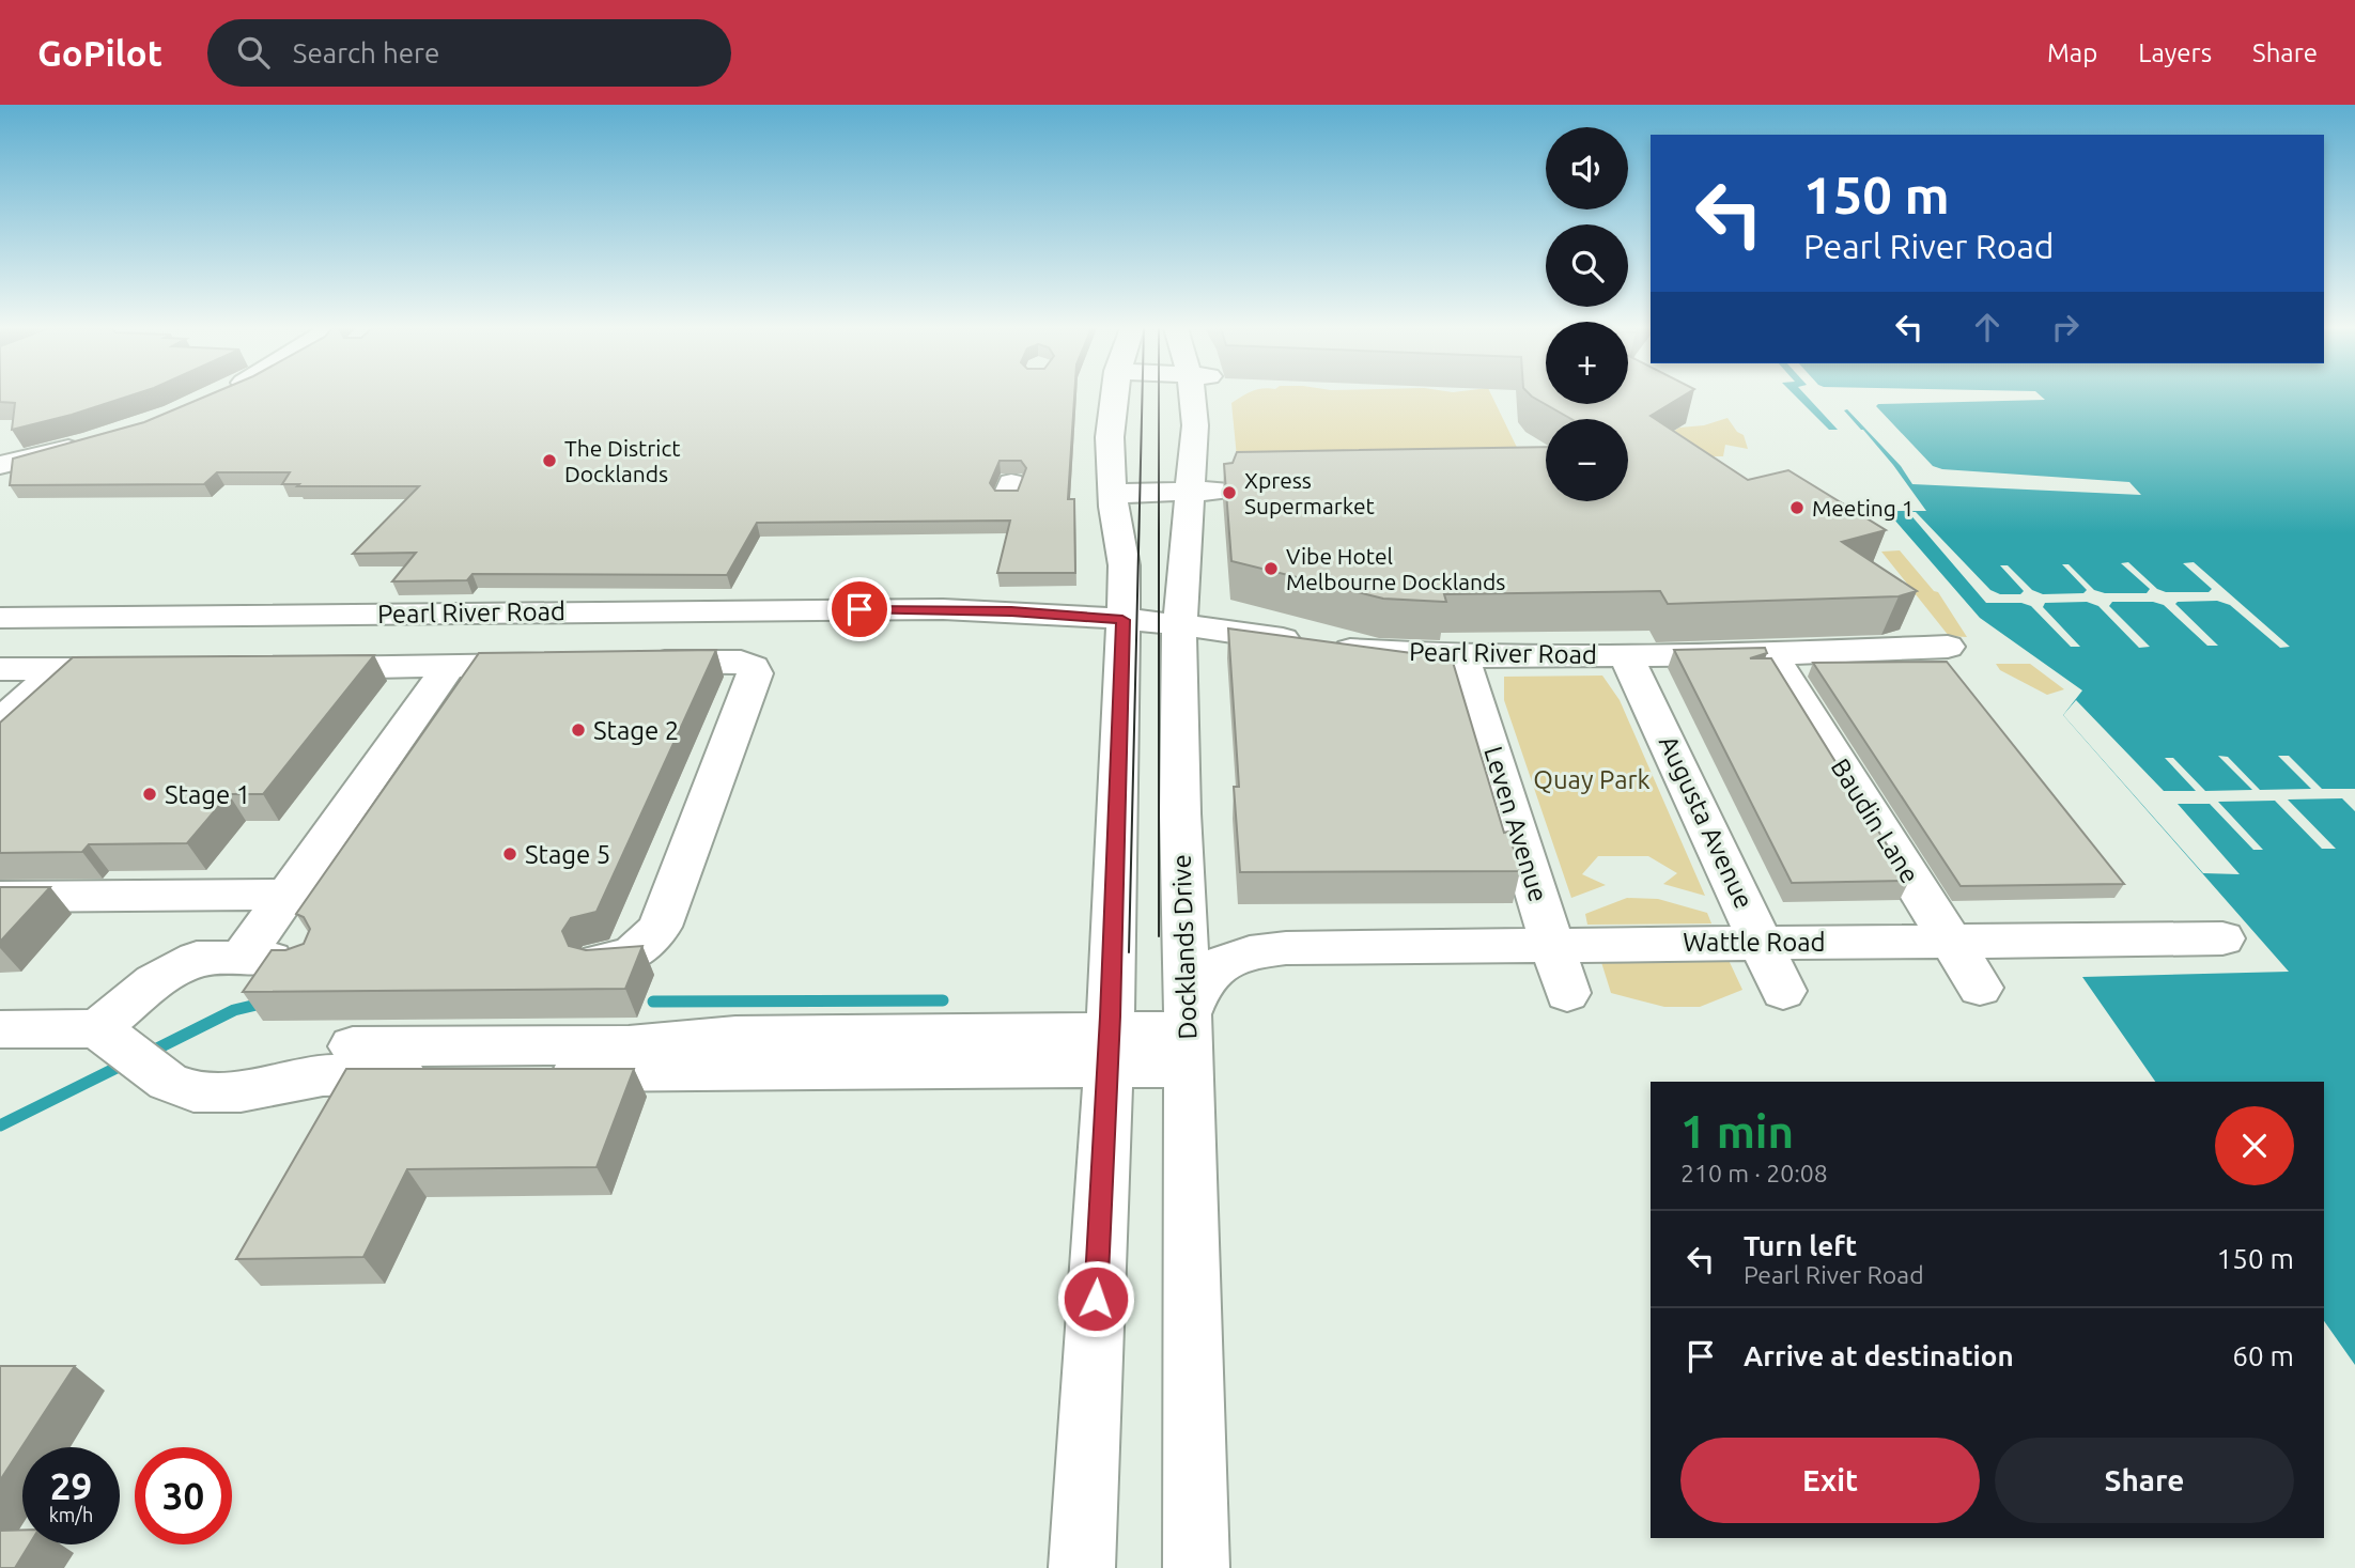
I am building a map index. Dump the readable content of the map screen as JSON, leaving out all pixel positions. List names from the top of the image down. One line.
{"streets":{"street":["Pearl River Road","Baudin Lane","Augusta Avenue","Leven Avenue","Wattle Road","Docklands Drive"]},"crossings":[["Pearl River Road","Baudin Lane"],["Pearl River Road","Augusta Avenue"],["Pearl River Road","Leven Avenue"],["Pearl River Road","Docklands Drive"],["Baudin Lane","Wattle Road"],["Augusta Avenue","Wattle Road"],["Leven Avenue","Wattle Road"],["Wattle Road","Docklands Drive"]],"parks":["Quay Park"],"places":["The District Docklands","Xpress Supermarket","Meeting 1","Vibe Hotel Melbourne Docklands","Stage 2","Stage 1","Stage 5"],"page":{"header":"GoPilot","search":"Search here","nav":["Map","Layers","Share"],"map_buttons":["+","−"],"turn":["150 m","Pearl River Road"],"heading":["1 min","210 m · 20:08"],"list":[{"name":"Turn left","note":"Pearl River Road","value":"150 m"},{"name":"Arrive at destination","value":"60 m"}],"buttons":["Exit","Share"],"speed":"29 km/h","limit":"30"}}
